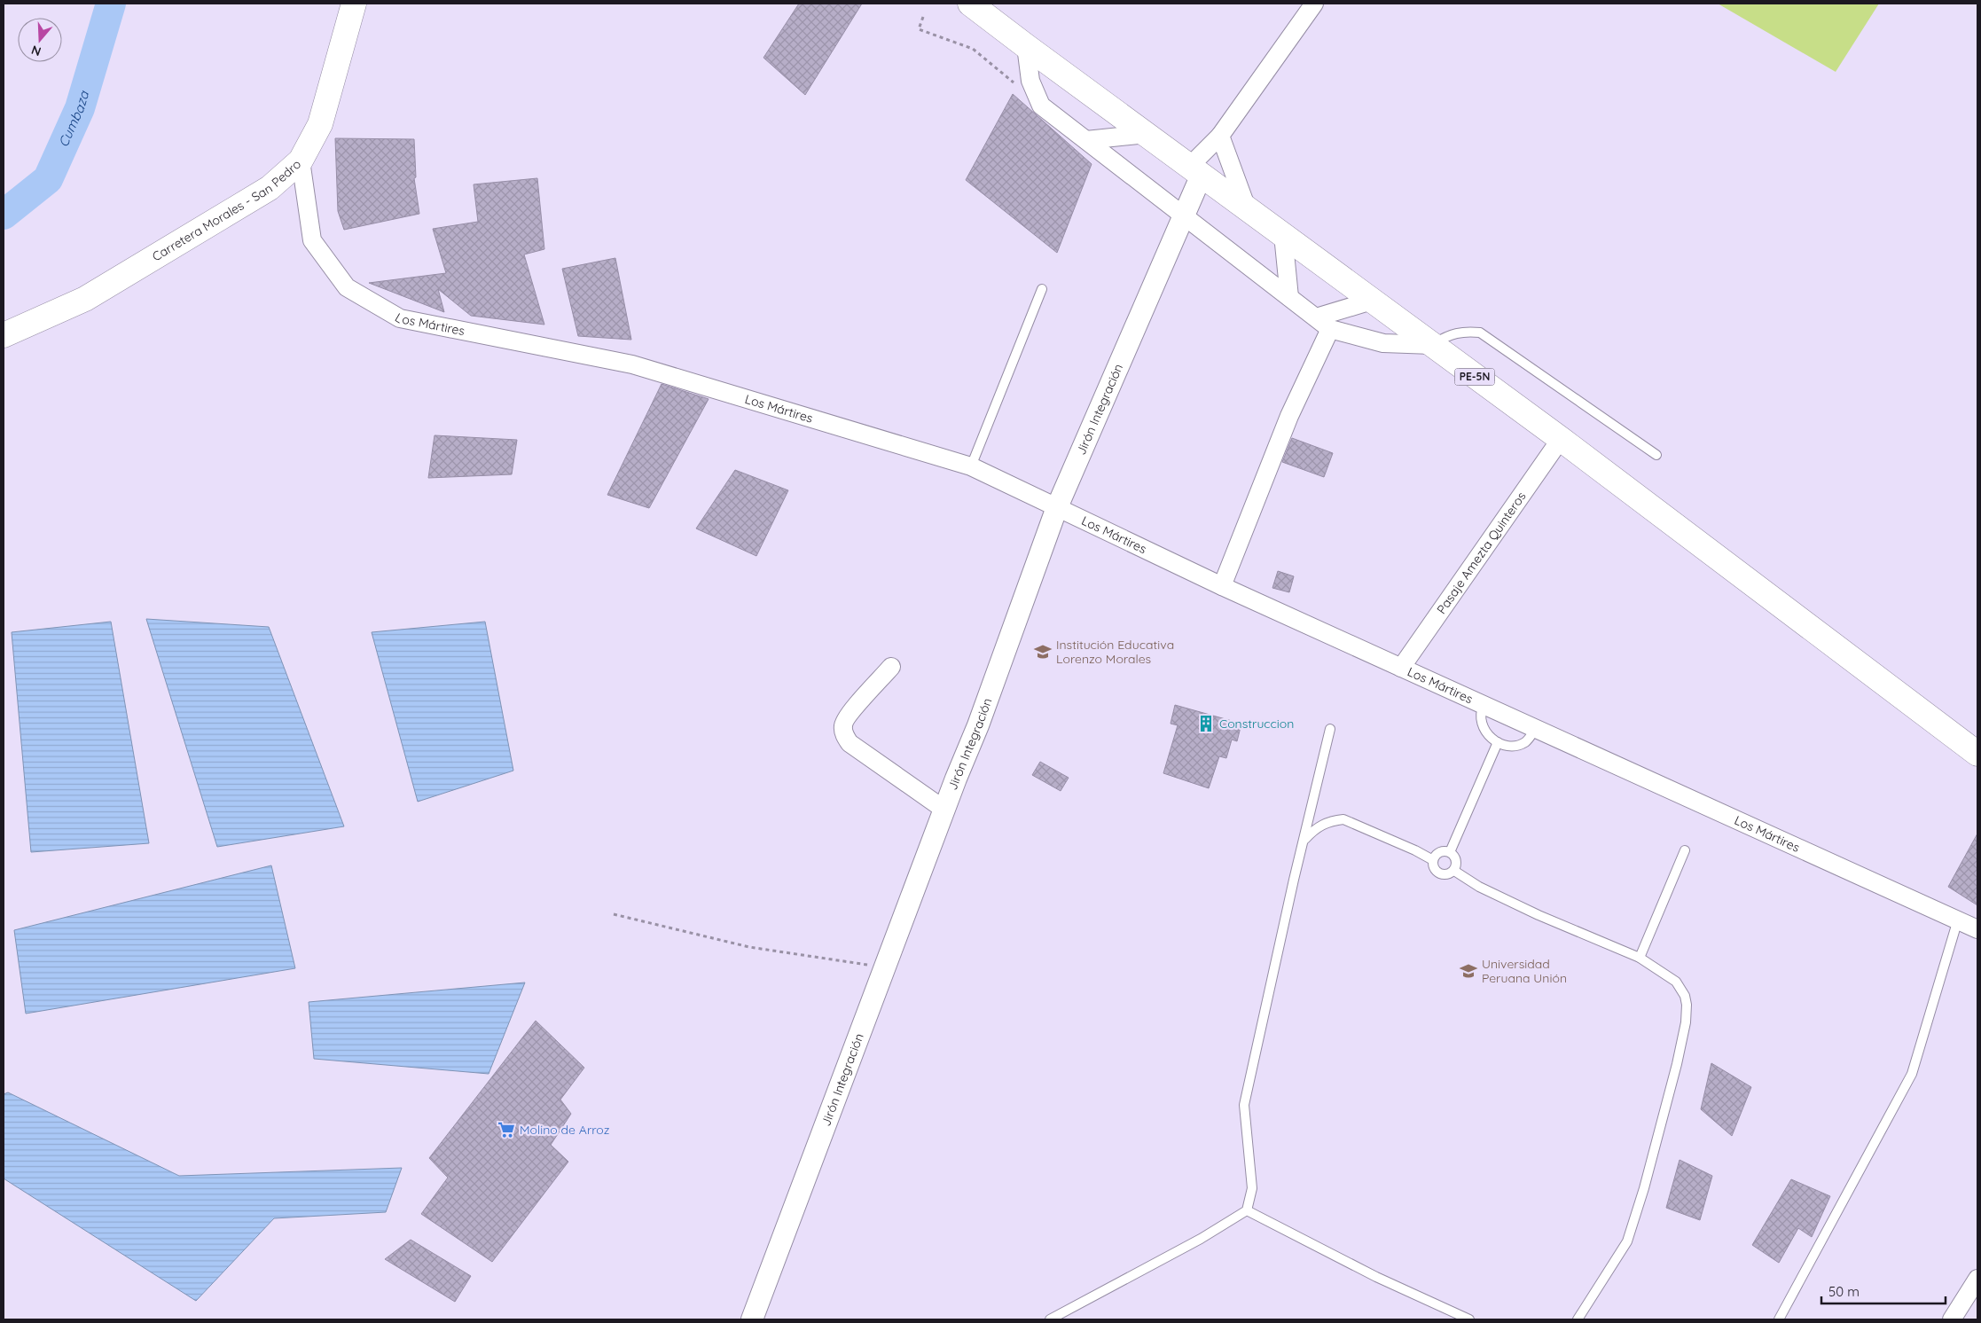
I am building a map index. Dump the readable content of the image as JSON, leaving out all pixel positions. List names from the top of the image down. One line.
{"streets":{"main road":["Carretera Morales - San Pedro","PE-5N"],"street":["Los Mártires","Jirón Integración","Pasaje Amezta Quinteros"]},"crossings":[["Carretera Morales - San Pedro","Los Mártires"],["Los Mártires","Jirón Integración"],["Los Mártires","Pasaje Amezta Quinteros"],["PE-5N","Jirón Integración"],["PE-5N","Pasaje Amezta Quinteros"]],"water":["Cumbaza"],"places":{"school or university":["Institución Educativa Lorenzo Morales","Universidad Peruana Unión"],"building":["Construccion"],"supermarket":["Molino de Arroz"]},"scale_bar":"50 m","north":"bottom"}
